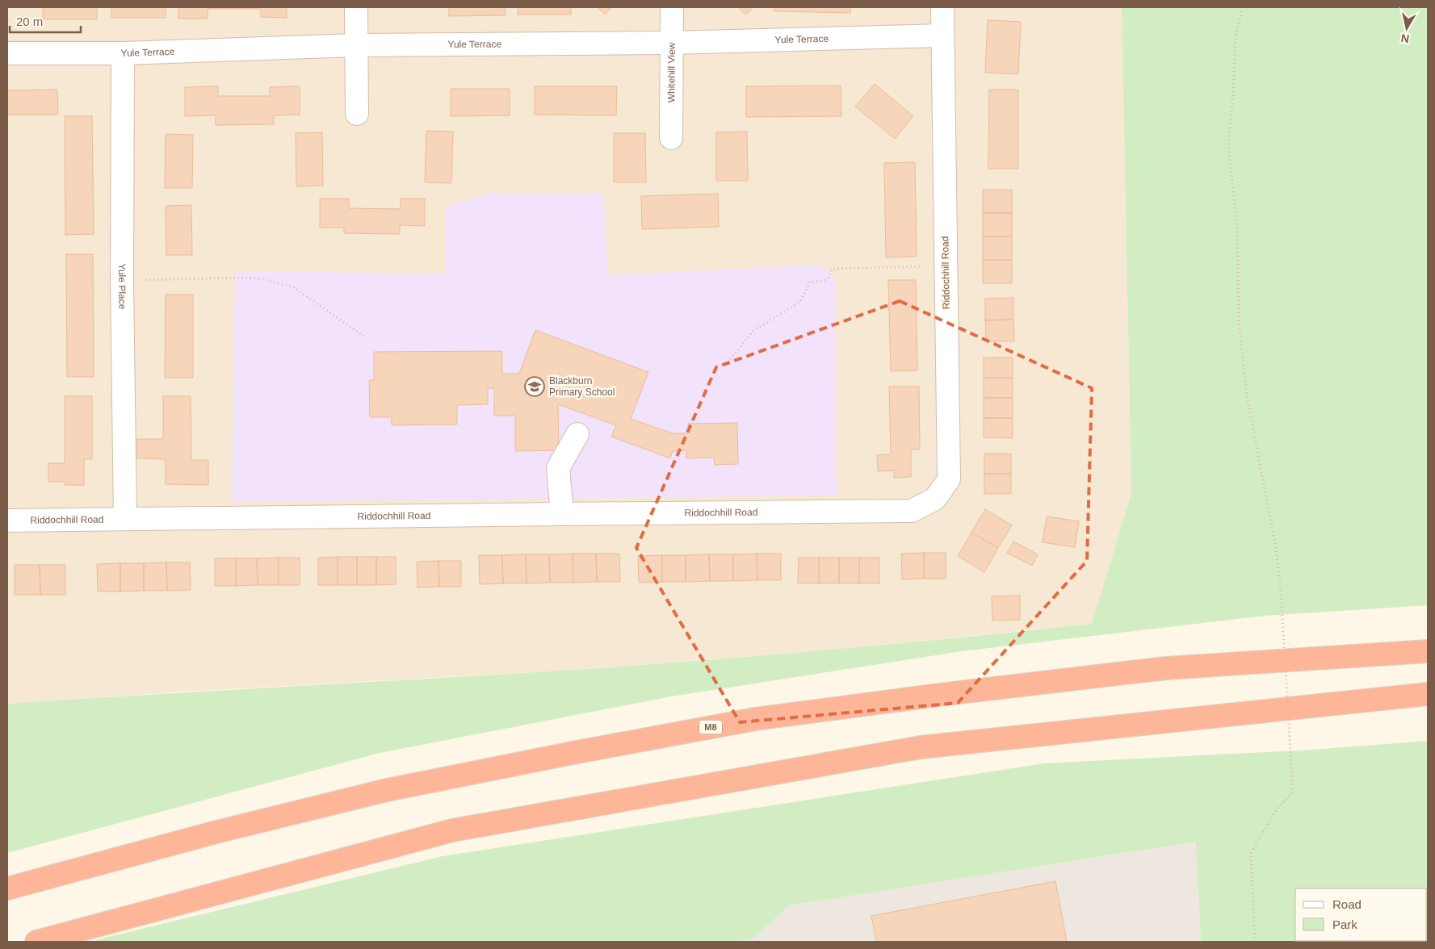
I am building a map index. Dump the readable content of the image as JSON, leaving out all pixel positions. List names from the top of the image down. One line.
{"streets":{"highway":["M8"],"street":["Yule Terrace","Whitehill View","Riddochhill Road","Yule Place"]},"crossings":[["Yule Terrace","Whitehill View"],["Yule Terrace","Riddochhill Road"],["Yule Terrace","Yule Place"],["Riddochhill Road","Yule Place"]],"places":{"school or university":["Blackburn Primary School"]},"legend":["Road","Park"],"scale_bar":"20 m","north":"bottom"}
